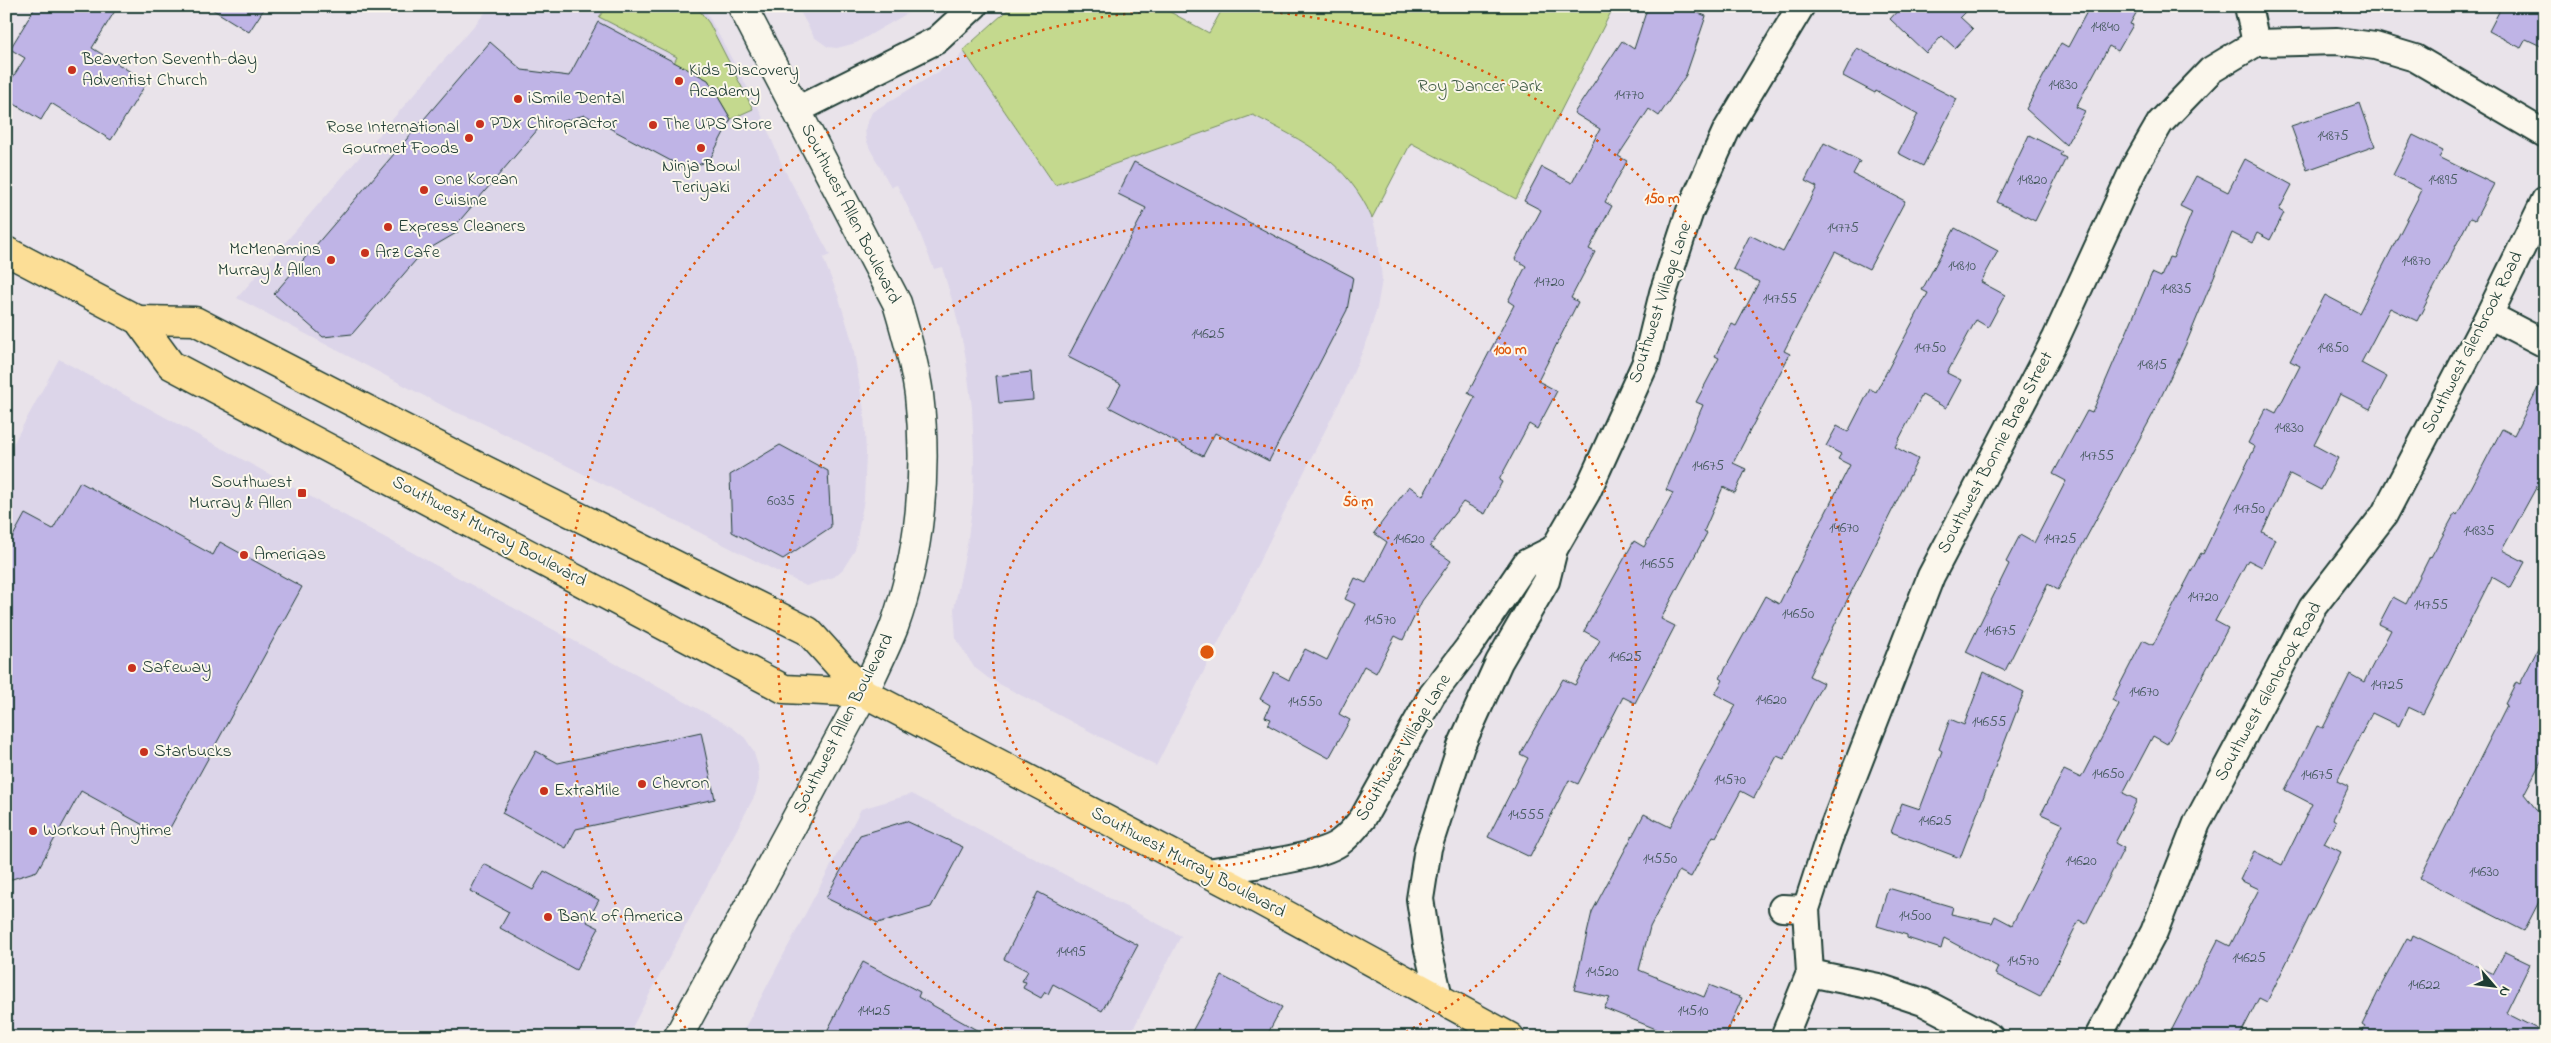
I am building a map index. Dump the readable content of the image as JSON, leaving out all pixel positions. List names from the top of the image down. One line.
{"streets":{"main road":["Southwest Murray Boulevard"],"street":["Southwest Allen Boulevard","Southwest Village Lane","Southwest Glenbrook Road","Southwest Bonnie Brae Street"]},"crossings":[["Southwest Allen Boulevard","Southwest Murray Boulevard"],["Southwest Village Lane","Southwest Murray Boulevard"]],"parks":["Roy Dancer Park"],"places":{"other":["Beaverton Seventh-day Adventist Church","Kids Discovery Academy","iSmile Dental","PDX Chiropractor","The UPS Store","Rose International Gourmet Foods","Ninja Bowl Teriyaki","One Korean Cuisine","Express Cleaners","Arz Cafe","McMenamins Murray & Allen","AmeriGas","Safeway","Starbucks","Chevron","ExtraMile","Workout Anytime","Bank of America"],"transit":["Southwest Murray & Allen"]},"house_numbers":["14840","14830","14770","14875","14820","14895","14775","14870","14810","14720","14835","14755","14625","14750","14850","14815","14830","14755","14675","6035","14750","14670","14835","14620","14725","14655","14720","14755","14650","14570","14675","14625","14725","14670","14620","14550","14655","14650","14675","14570","14555","14625","14550","14620","14630","14500","14495","14625","14570","14520","14622","14425","14510"],"north":"bottom right","rings":["150 m","100 m","50 m"]}
